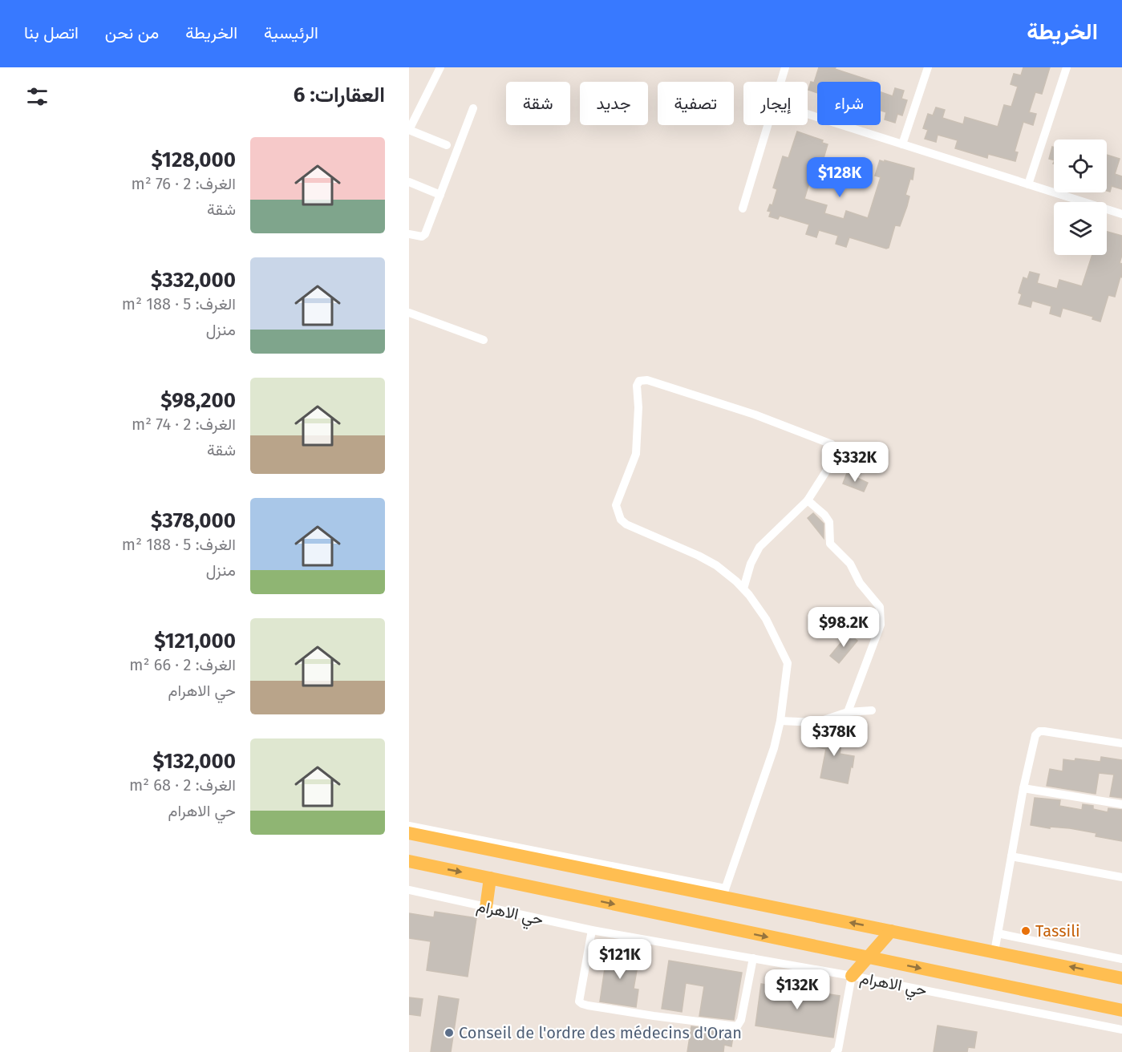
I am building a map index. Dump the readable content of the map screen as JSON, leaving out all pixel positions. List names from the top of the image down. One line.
{"streets":{"street":["حي الاهرام"]},"places":["Tassili","Conseil de l'ordre des médecins d'Oran"],"page":{"header":"الخريطة","nav":["الرئيسية","الخريطة","من نحن","اتصل بنا"],"heading":"العقارات: 6","chip":["شراء","إيجار","تصفية","جديد","شقة"],"list":[{"name":"$128,000","note":"الغرف: 2 · 76 m² · شقة"},{"name":"$332,000","note":"الغرف: 5 · 188 m² · منزل"},{"name":"$98,200","note":"الغرف: 2 · 74 m² · شقة"},{"name":"$378,000","note":"الغرف: 5 · 188 m² · منزل"},{"name":"$121,000","note":"الغرف: 2 · 66 m² · حي الاهرام"},{"name":"$132,000","note":"الغرف: 2 · 68 m² · حي الاهرام"}],"price":["$128K","$332K","$98.2K","$378K","$121K","$132K"]}}
